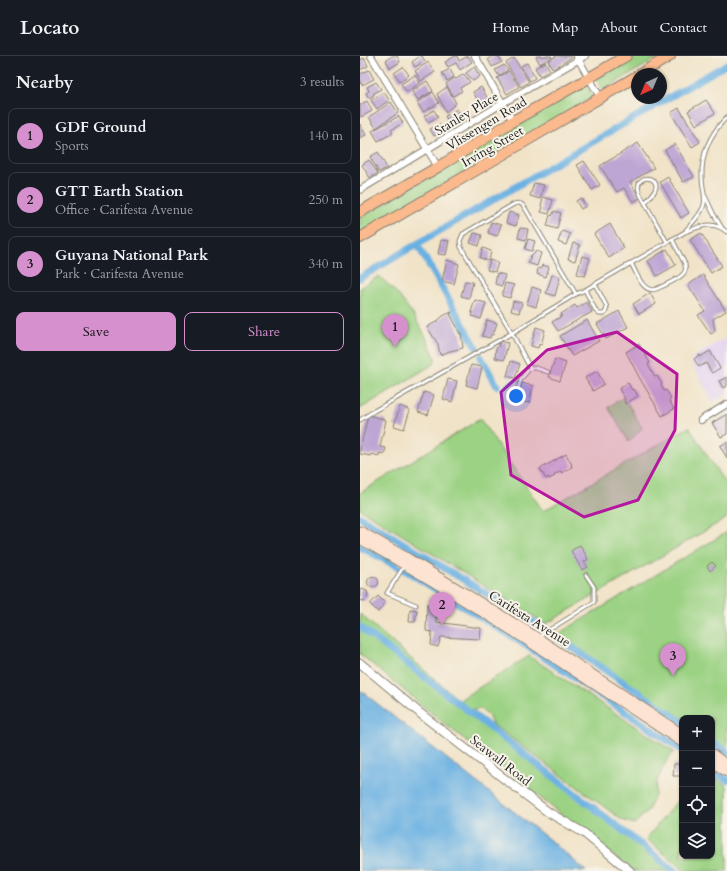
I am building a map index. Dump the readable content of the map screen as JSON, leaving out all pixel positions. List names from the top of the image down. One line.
{"streets":{"main road":["Vlissengen Road","Irving Street","Carifesta Avenue"],"street":["Stanley Place","Seawall Road"]},"north":"bottom left","page":{"header":"Locato","nav":["Home","Map","About","Contact"],"heading":["Nearby","3 results"],"list":[{"mark":"1","name":"GDF Ground","note":"Sports","value":"140 m"},{"mark":"2","name":"GTT Earth Station","note":"Office · Carifesta Avenue","value":"250 m"},{"mark":"3","name":"Guyana National Park","note":"Park · Carifesta Avenue","value":"340 m"}],"buttons":["Save","Share"],"pins":["1","2","3"],"map_buttons":["+","−"]}}
